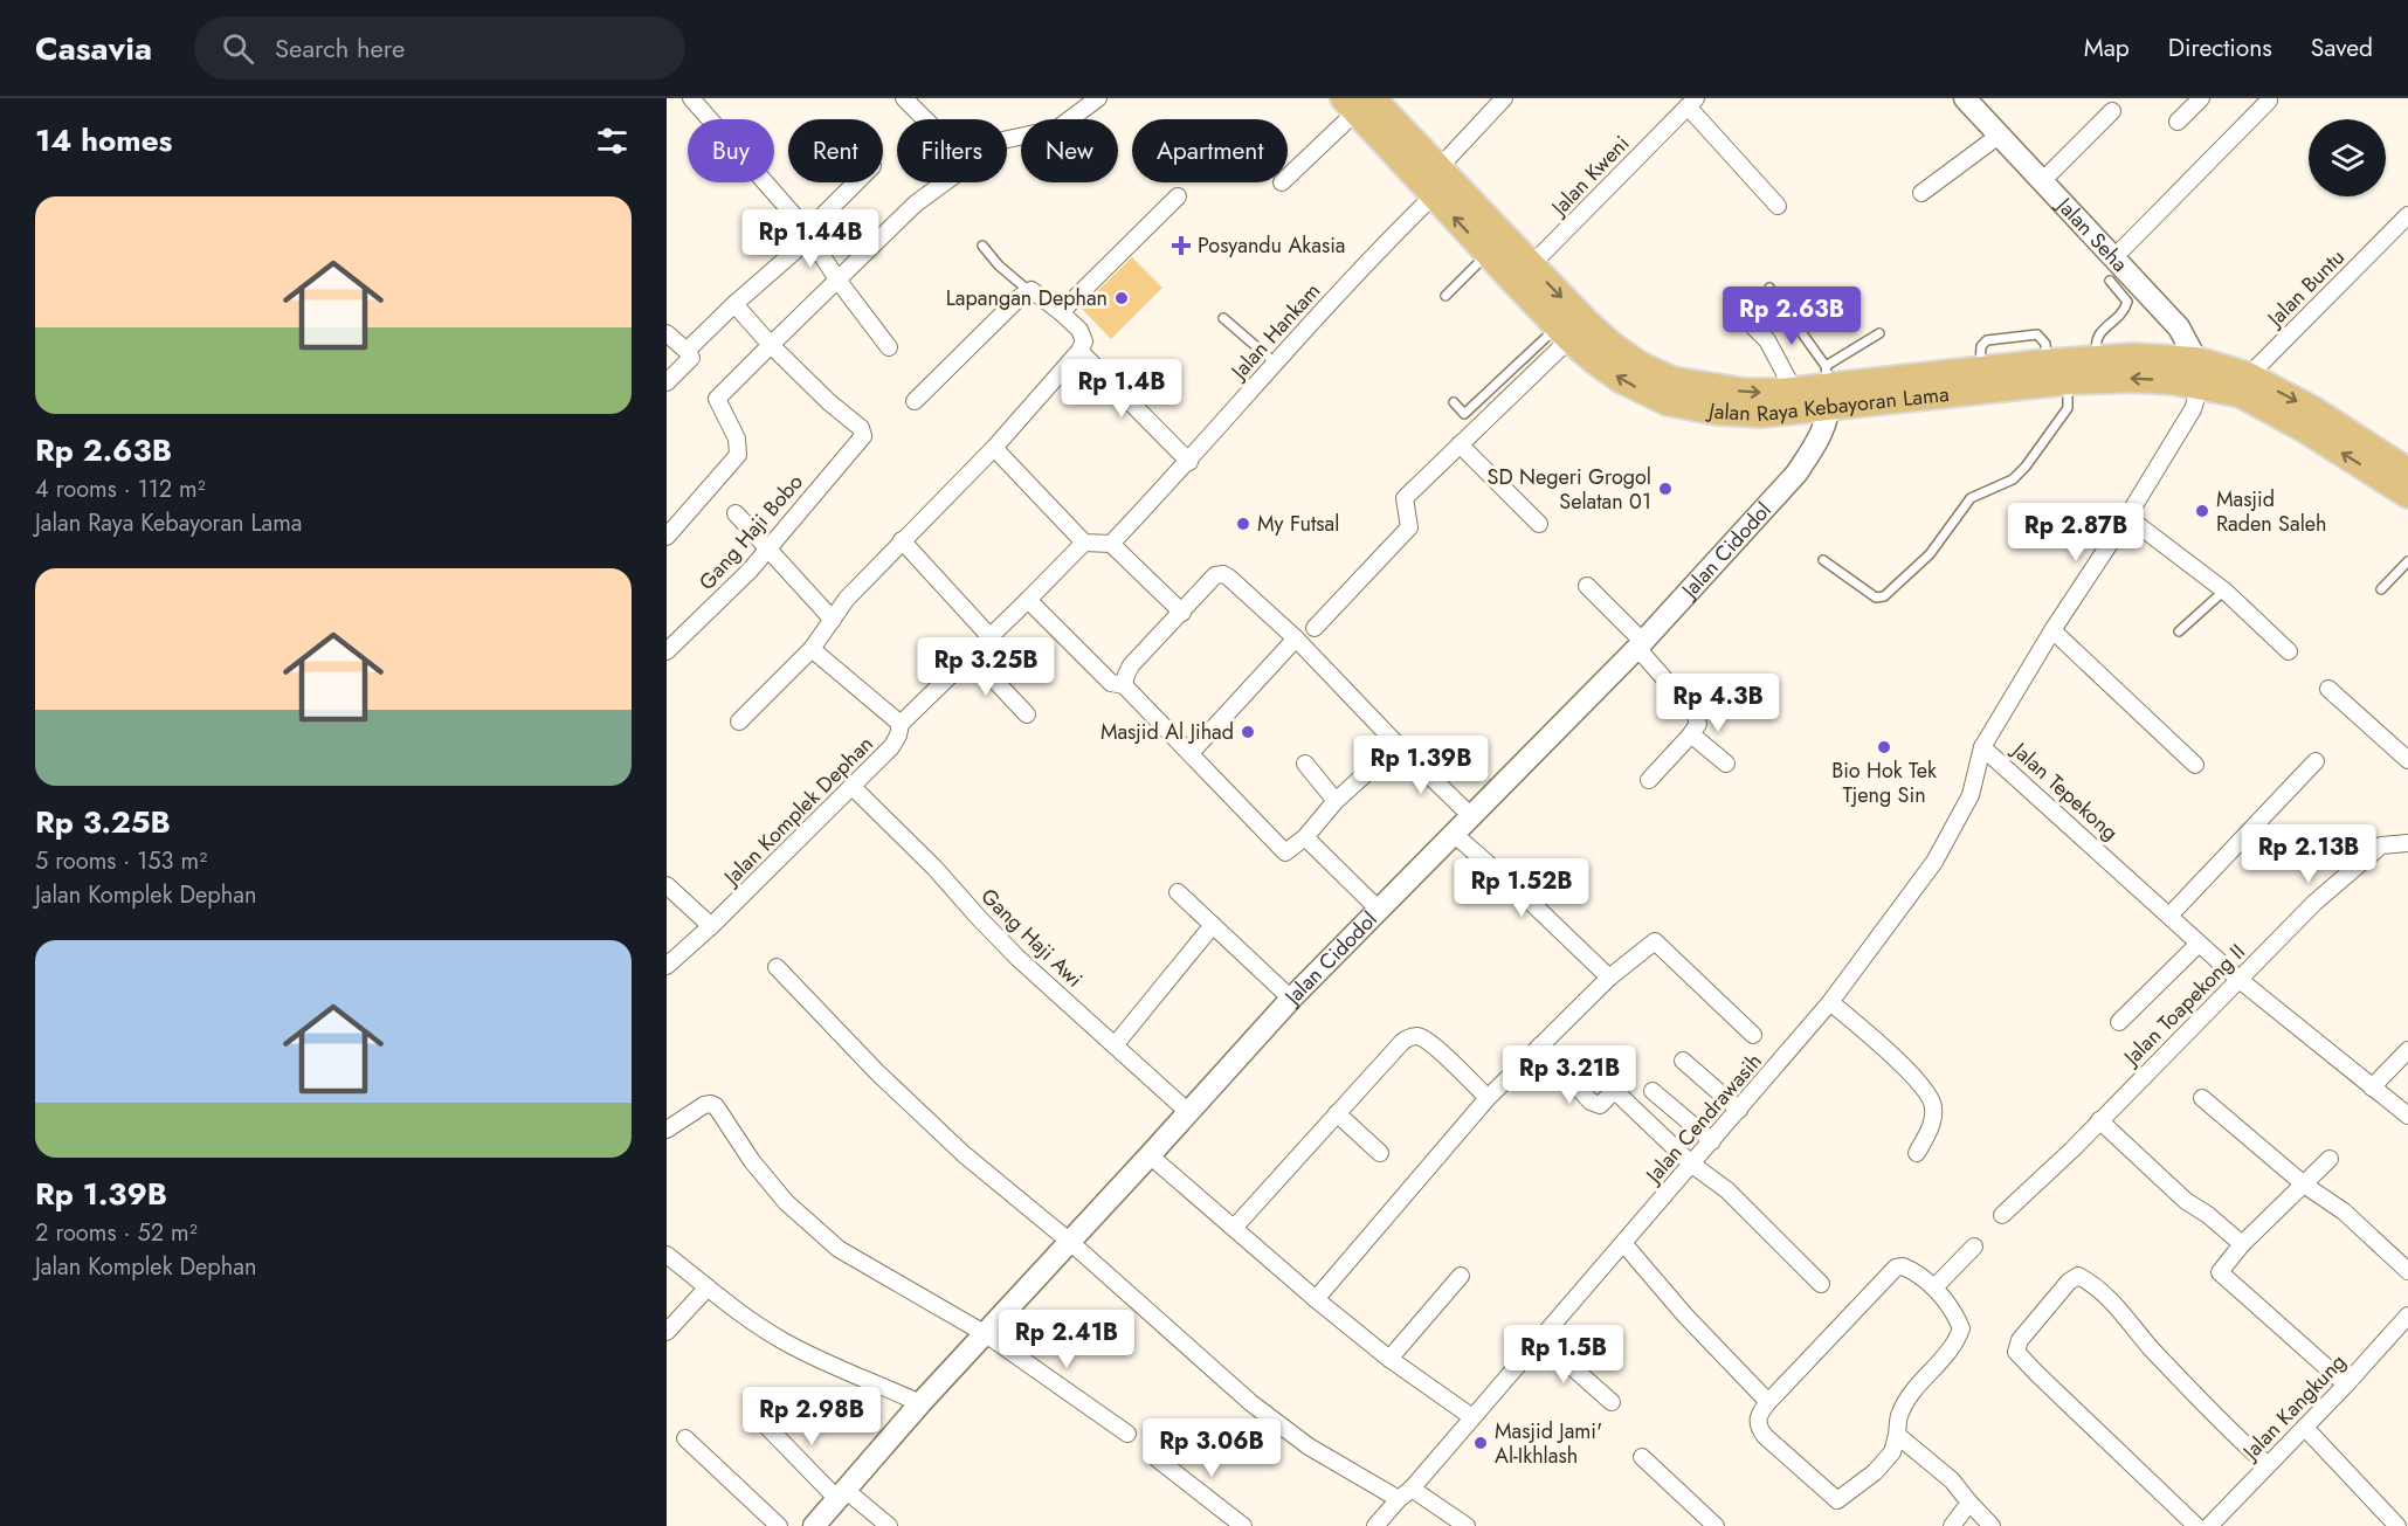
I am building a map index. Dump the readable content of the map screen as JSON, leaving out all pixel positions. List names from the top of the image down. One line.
{"streets":{"main road":["Jalan Raya Kebayoran Lama"],"street":["Jalan Kweni","Jalan Seha","Jalan Buntu","Jalan Hankam","Gang Haji Bobo","Jalan Cidodol","Jalan Tepekong","Jalan Komplek Dephan","Gang Haji Awi","Jalan Toapekong II","Jalan Cendrawasih","Jalan Kangkung"]},"crossings":[["Jalan Kweni","Jalan Raya Kebayoran Lama"],["Jalan Seha","Jalan Raya Kebayoran Lama"],["Jalan Seha","Jalan Tepekong"],["Jalan Buntu","Jalan Raya Kebayoran Lama"],["Jalan Hankam","Jalan Raya Kebayoran Lama"],["Jalan Raya Kebayoran Lama","Jalan Cidodol"],["Jalan Raya Kebayoran Lama","Jalan Tepekong"],["Jalan Cidodol","Gang Haji Awi"],["Jalan Tepekong","Jalan Toapekong II"],["Jalan Tepekong","Jalan Cendrawasih"],["Jalan Komplek Dephan","Gang Haji Awi"]],"places":{"health":["Posyandu Akasia"],"other":["Lapangan Dephan","SD Negeri Grogol Selatan 01","Masjid Raden Saleh","My Futsal","Masjid Al Jihad","Bio Hok Tek Tjeng Sin","Masjid Jami' Al-Ikhlash"]},"page":{"header":"Casavia","search":"Search here","nav":["Map","Directions","Saved"],"heading":"14 homes","chip":["Buy","Rent","Filters","New","Apartment"],"list":[{"name":"Rp 2.63B","note":"4 rooms · 112 m² · Jalan Raya Kebayoran Lama"},{"name":"Rp 3.25B","note":"5 rooms · 153 m² · Jalan Komplek Dephan"},{"name":"Rp 1.39B","note":"2 rooms · 52 m² · Jalan Komplek Dephan"}],"price":["Rp 1.44B","Rp 2.63B","Rp 1.4B","Rp 2.87B","Rp 3.25B","Rp 4.3B","Rp 1.39B","Rp 2.13B","Rp 1.52B","Rp 3.21B","Rp 2.41B","Rp 1.5B","Rp 2.98B","Rp 3.06B"]}}
